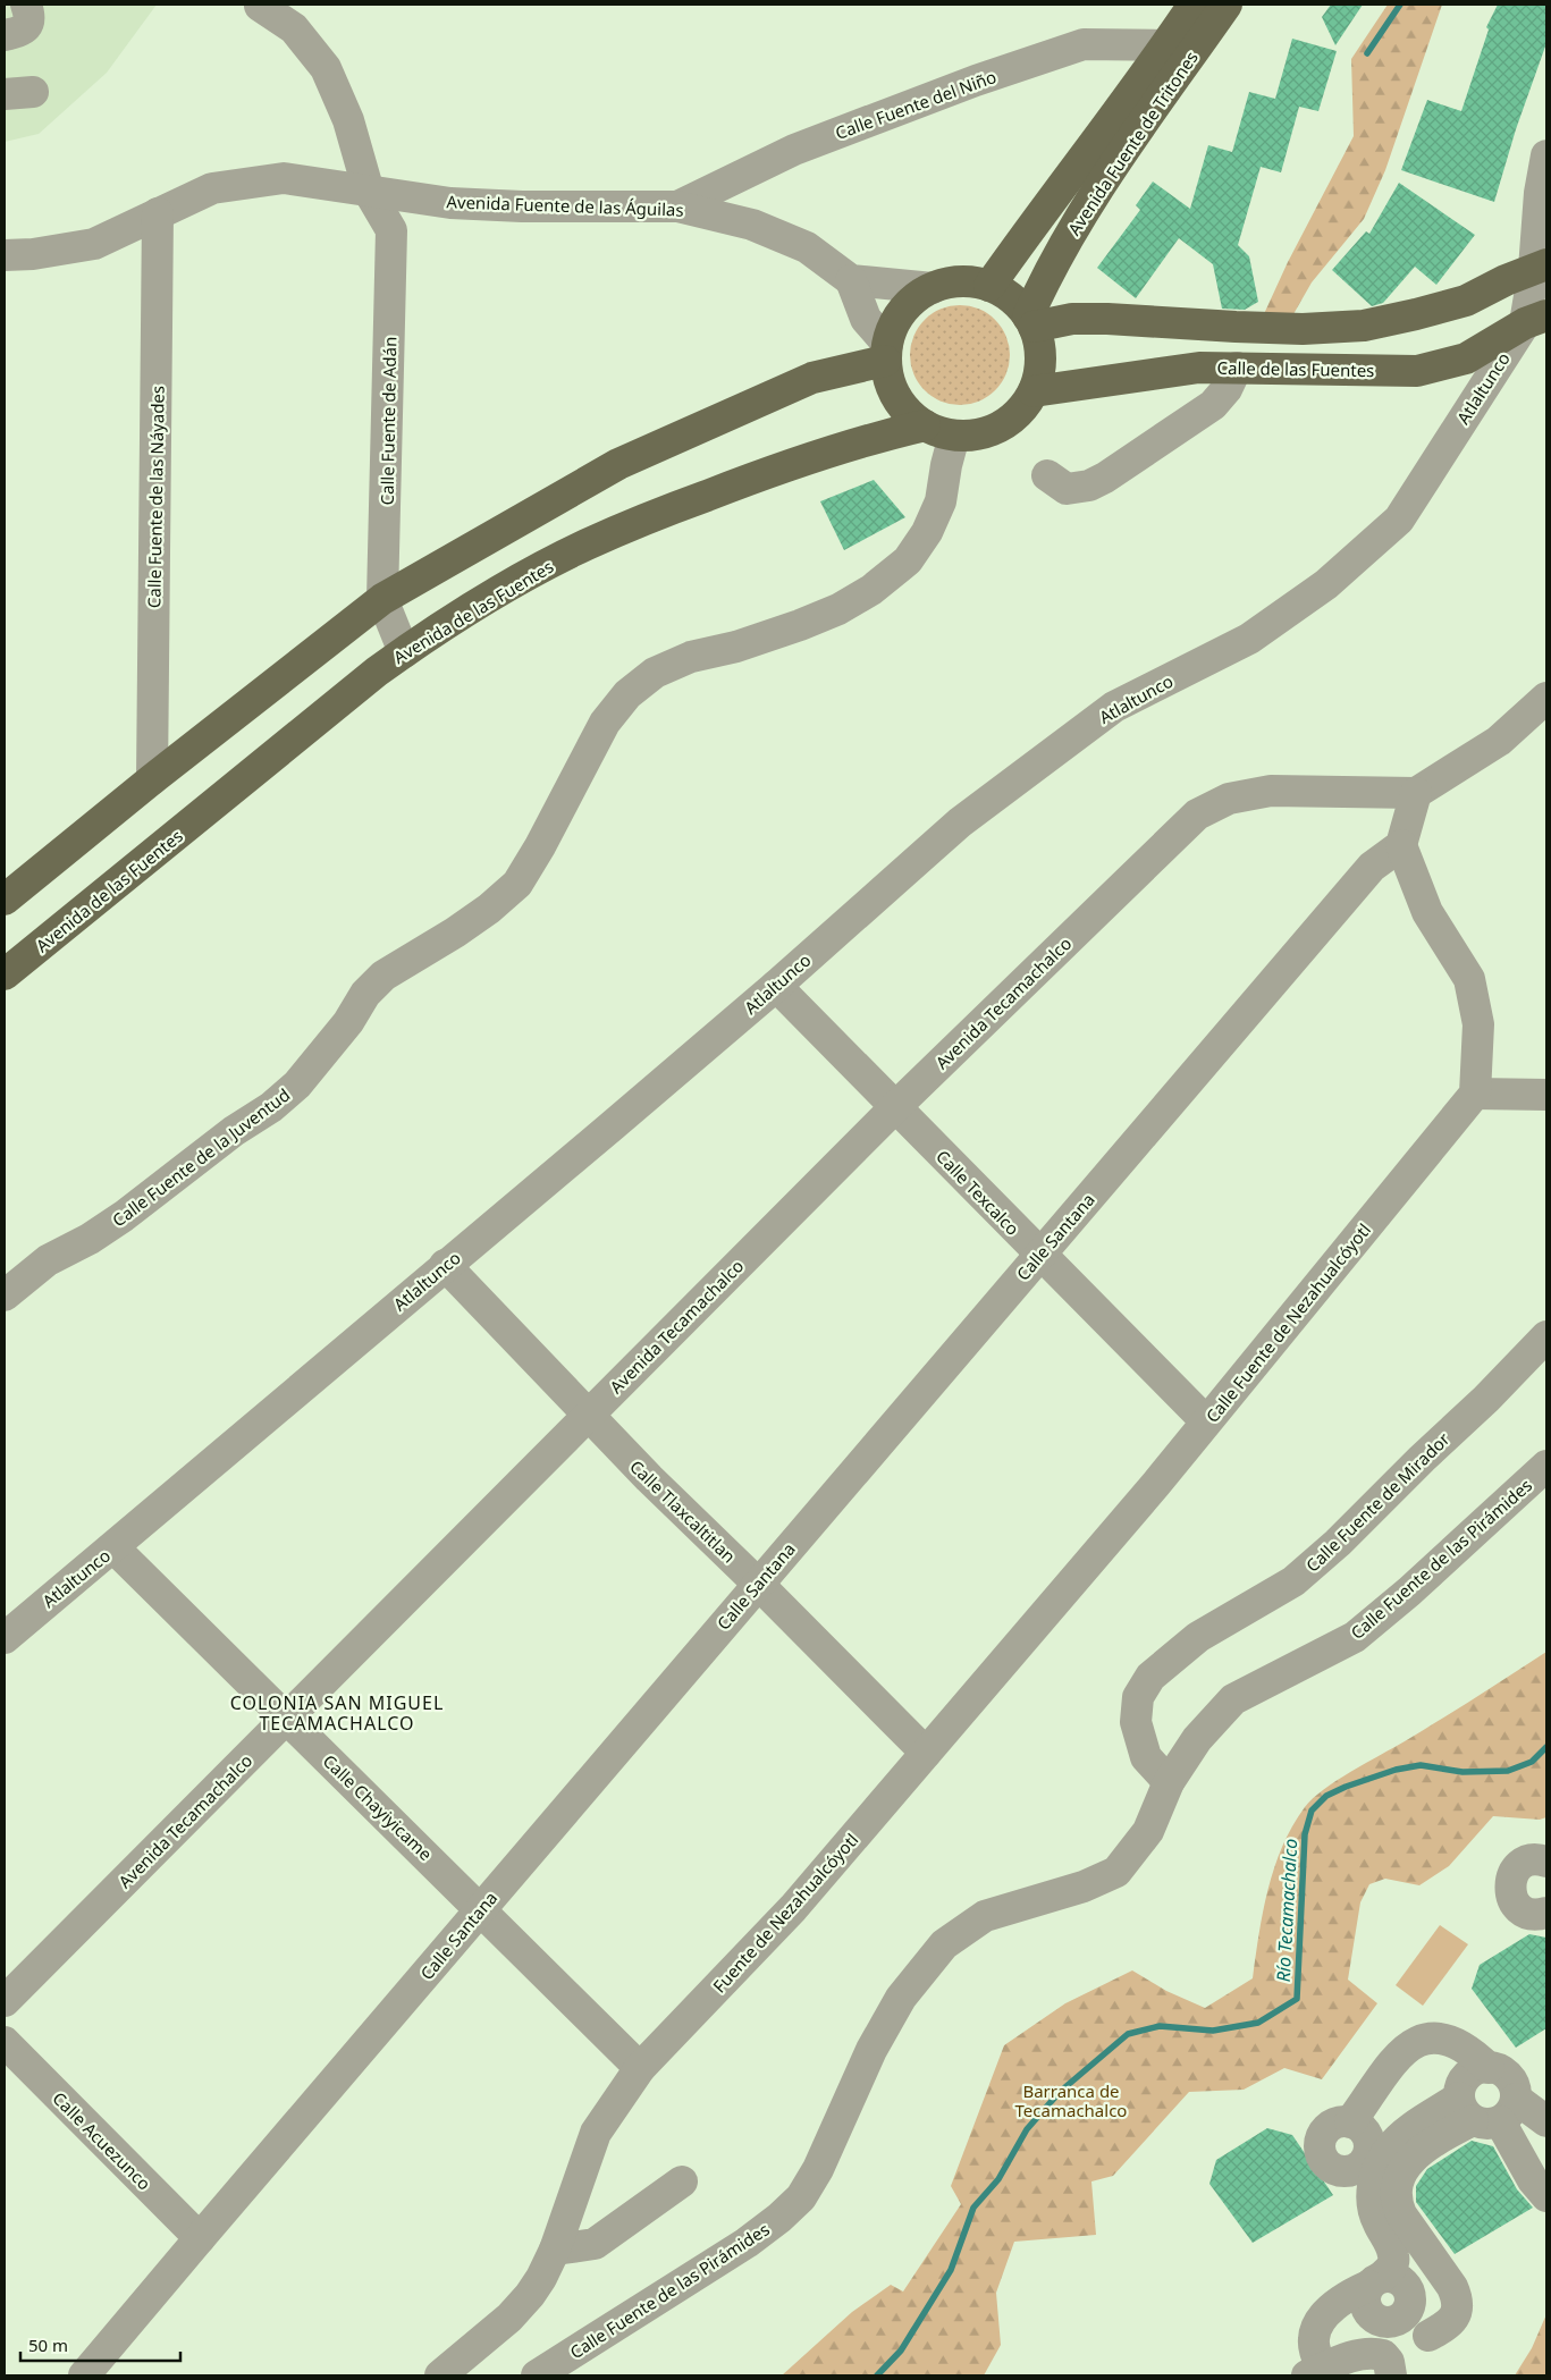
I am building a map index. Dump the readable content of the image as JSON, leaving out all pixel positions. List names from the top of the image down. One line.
{"streets":{"main road":["Avenida Fuente de Tritones","Calle de las Fuentes","Avenida de las Fuentes"],"street":["Calle Fuente del Niño","Avenida Fuente de las Águilas","Atlaltunco","Calle Fuente de Adán","Calle Fuente de las Náyades","Avenida Tecamachalco","Calle Fuente de la Juventud","Calle Texcalco","Calle Santana","Calle Fuente de Nezahualcóyotl","Calle Fuente de Mirador","Calle Tlaxcaltitlan","Calle Fuente de las Pirámides","Calle Chayiyicame","Fuente de Nezahualcóyotl","Calle Acuezunco"]},"crossings":[["Calle Fuente del Niño","Avenida Fuente de Tritones"],["Calle Fuente del Niño","Avenida Fuente de las Águilas"],["Avenida Fuente de Tritones","Calle de las Fuentes"],["Avenida Fuente de Tritones","Avenida de las Fuentes"],["Avenida Fuente de Tritones","Calle Fuente de la Juventud"],["Avenida Fuente de las Águilas","Calle Fuente de Adán"],["Avenida Fuente de las Águilas","Calle Fuente de las Náyades"],["Calle de las Fuentes","Atlaltunco"],["Calle de las Fuentes","Avenida de las Fuentes"],["Calle de las Fuentes","Calle Fuente de la Juventud"],["Atlaltunco","Calle Texcalco"],["Atlaltunco","Calle Tlaxcaltitlan"],["Atlaltunco","Calle Chayiyicame"],["Calle Fuente de Adán","Avenida de las Fuentes"],["Avenida de las Fuentes","Calle Fuente de la Juventud"],["Avenida Tecamachalco","Calle Texcalco"],["Avenida Tecamachalco","Calle Tlaxcaltitlan"],["Avenida Tecamachalco","Calle Chayiyicame"],["Calle Texcalco","Calle Santana"],["Calle Texcalco","Calle Fuente de Nezahualcóyotl"],["Calle Santana","Calle Tlaxcaltitlan"],["Calle Santana","Calle Chayiyicame"],["Calle Santana","Calle Acuezunco"],["Calle Fuente de Nezahualcóyotl","Calle Tlaxcaltitlan"],["Calle Fuente de Nezahualcóyotl","Fuente de Nezahualcóyotl"],["Calle Fuente de Mirador","Calle Fuente de las Pirámides"],["Calle Tlaxcaltitlan","Fuente de Nezahualcóyotl"],["Calle Chayiyicame","Fuente de Nezahualcóyotl"]],"districts":["COLONIA SAN MIGUEL TECAMACHALCO"],"water":["Río Tecamachalco"],"parks":["Barranca de Tecamachalco"],"scale_bar":"50 m"}
